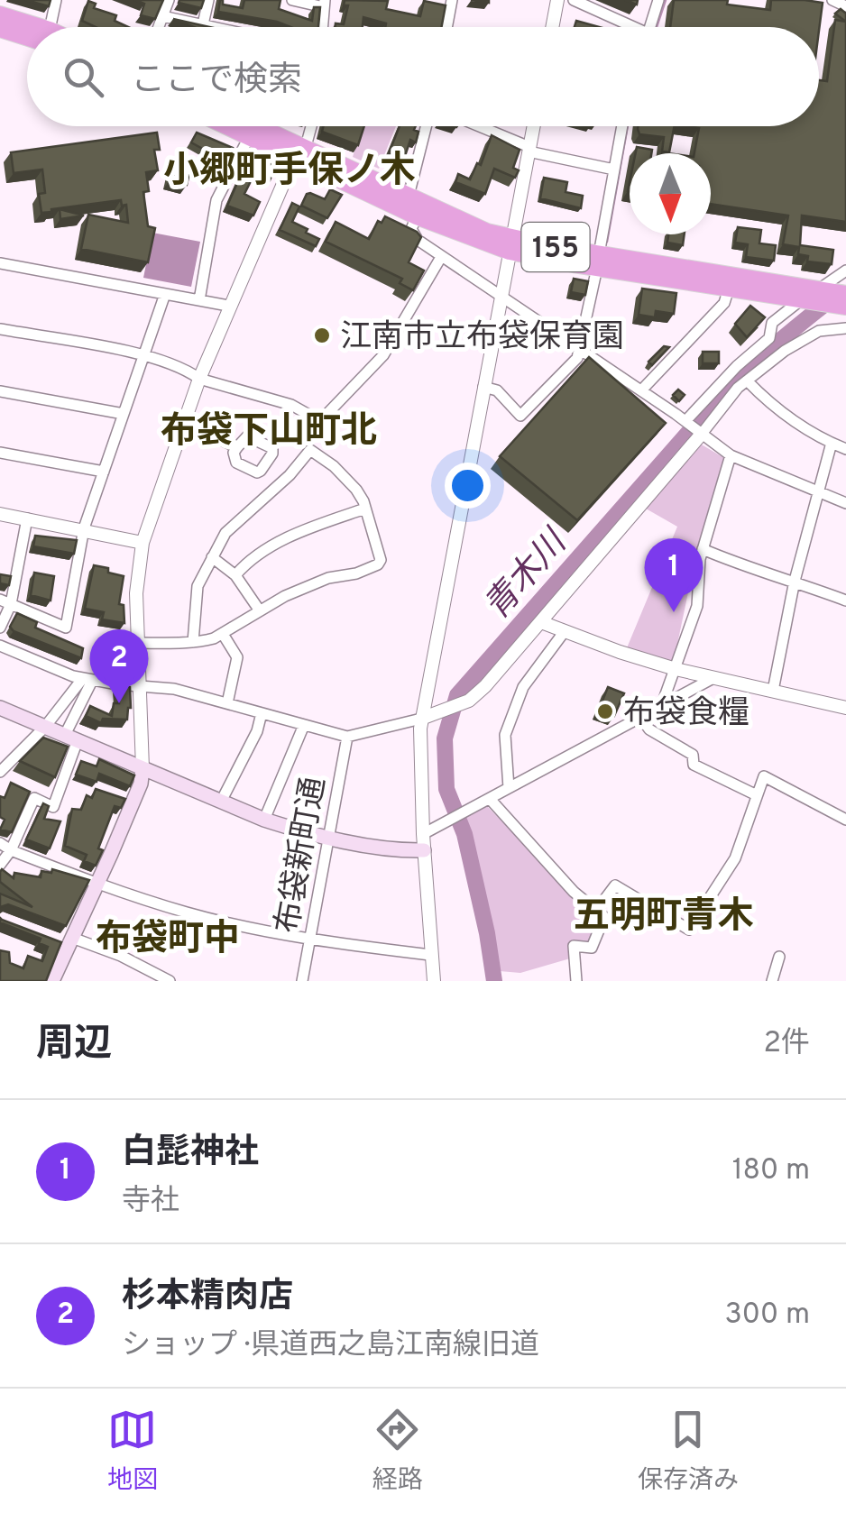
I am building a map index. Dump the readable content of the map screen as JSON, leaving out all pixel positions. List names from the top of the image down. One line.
{"streets":{"highway":["155"],"street":["布袋新町通"]},"districts":["小郷町手保ノ木","布袋下山町北","五明町青木","布袋町中"],"water":["青木川"],"places":["江南市立布袋保育園","布袋食糧"],"north":"bottom","page":{"search":"ここで検索","pins":["1","2"],"heading":["周辺","2件"],"list":[{"mark":"1","name":"白髭神社","note":"寺社","value":"180 m"},{"mark":"2","name":"杉本精肉店","note":"ショップ · 県道西之島江南線旧道","value":"300 m"}],"nav":["地図","経路","保存済み"]}}
